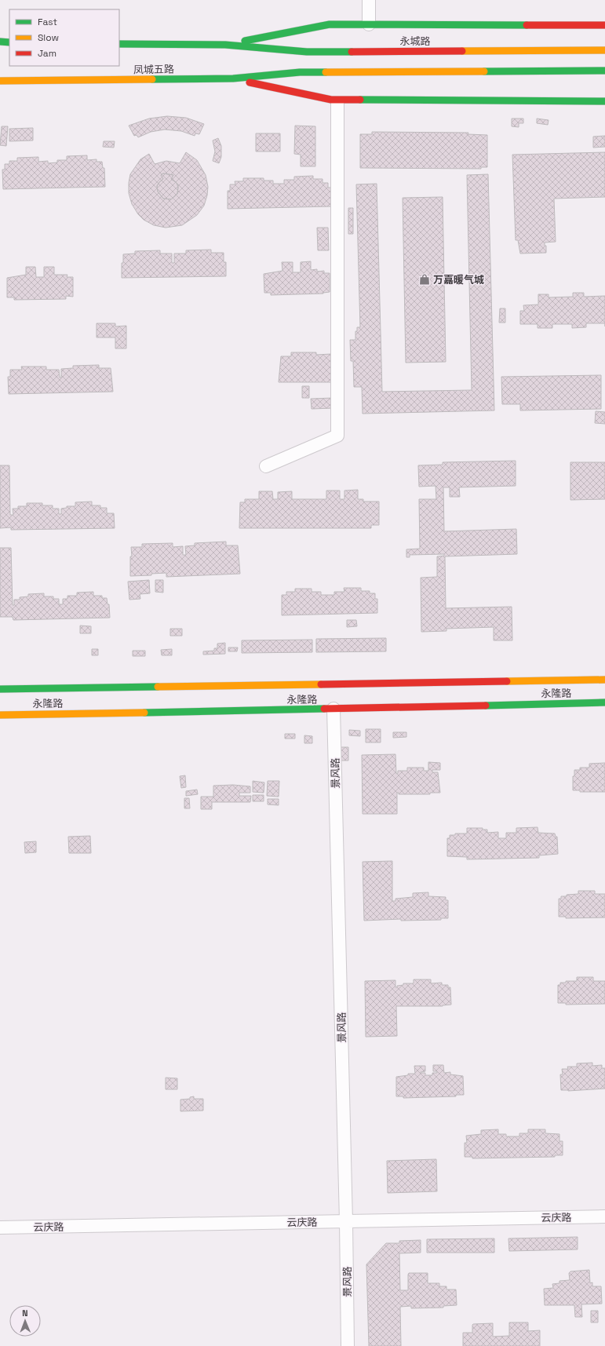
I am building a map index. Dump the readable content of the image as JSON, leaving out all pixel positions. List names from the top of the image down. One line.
{"streets":{"main road":["永城路","凤城五路","永隆路"],"street":["景风路","云庆路"]},"crossings":[["永隆路","景风路"],["景风路","云庆路"]],"places":{"shop":["万嘉暖气城"]},"legend":["Fast","Slow","Jam"],"north":"top"}
